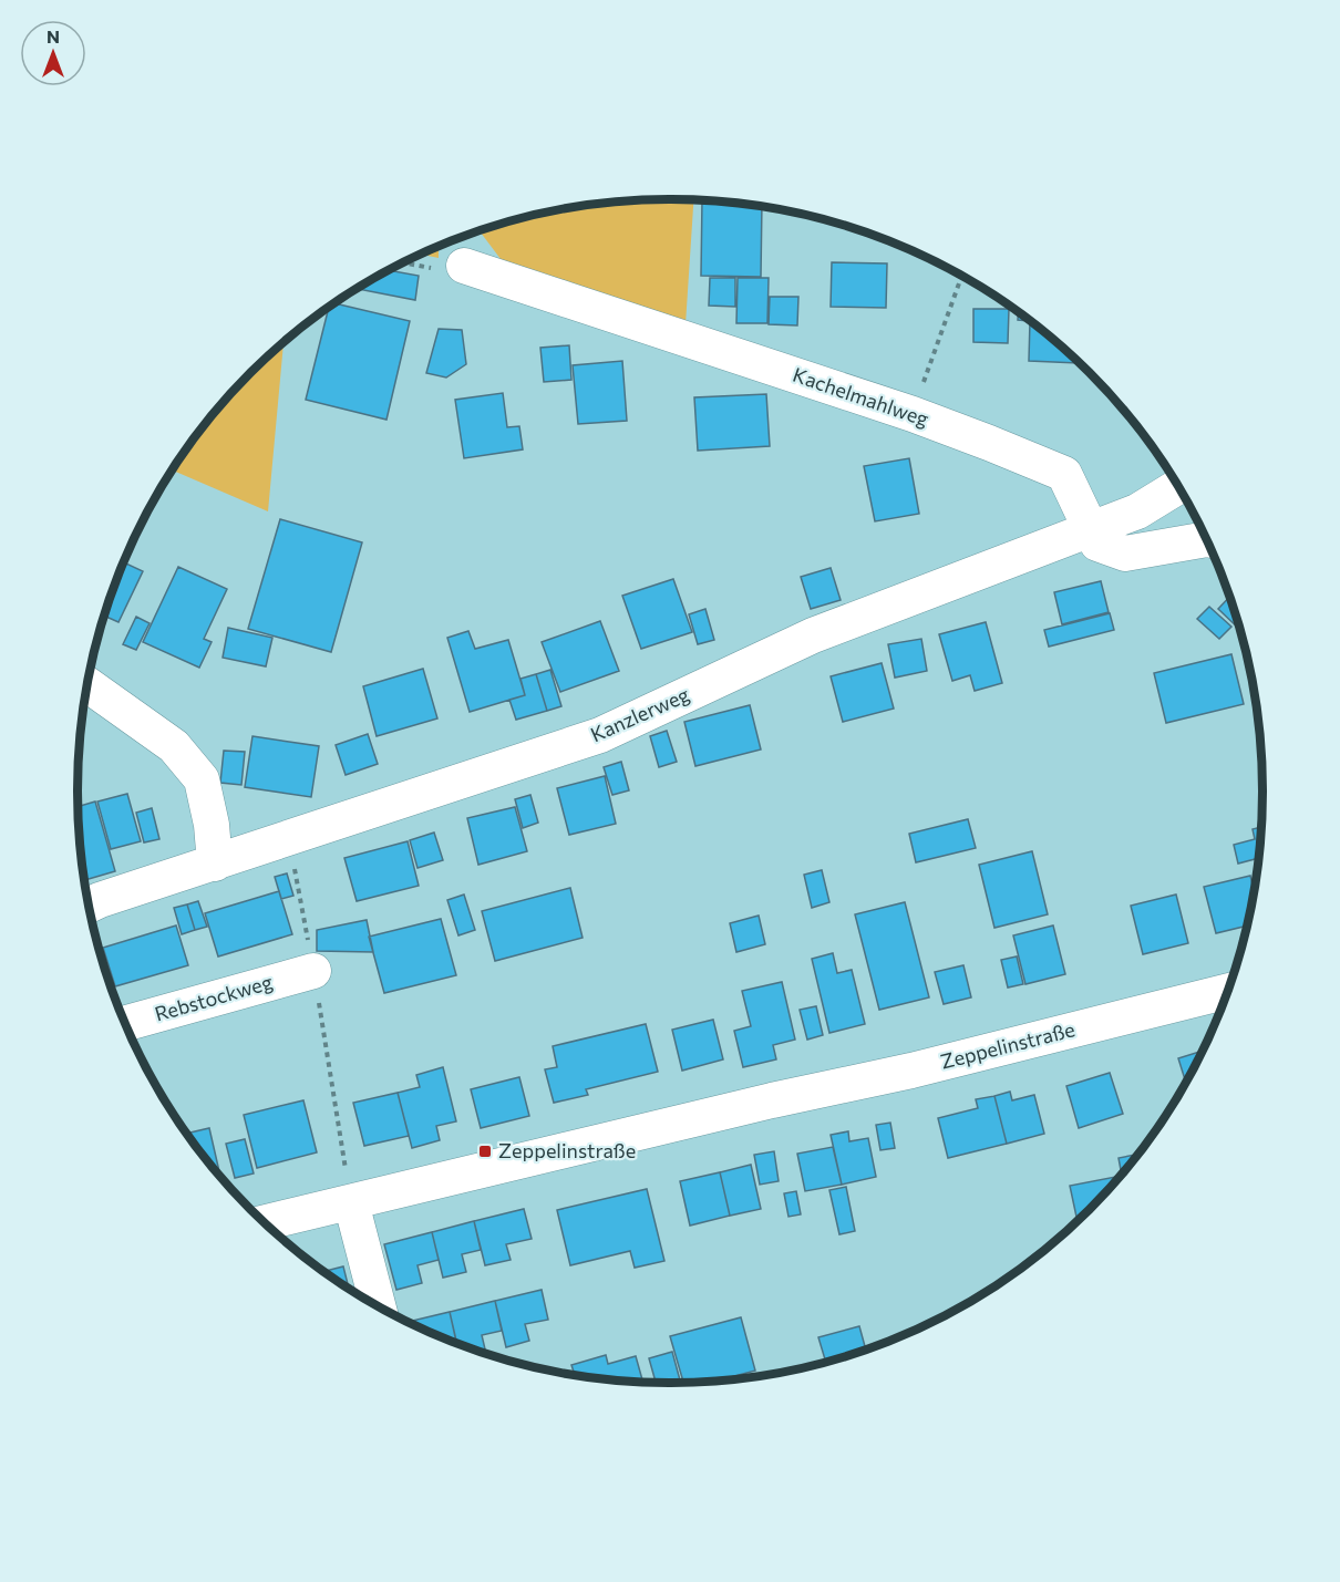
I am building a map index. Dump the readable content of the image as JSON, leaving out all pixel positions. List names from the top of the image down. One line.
{"streets":{"street":["Kachelmahlweg","Kanzlerweg","Rebstockweg","Zeppelinstraße"]},"crossings":[["Kachelmahlweg","Kanzlerweg"]],"places":{"transit":["Zeppelinstraße"]},"north":"top"}
